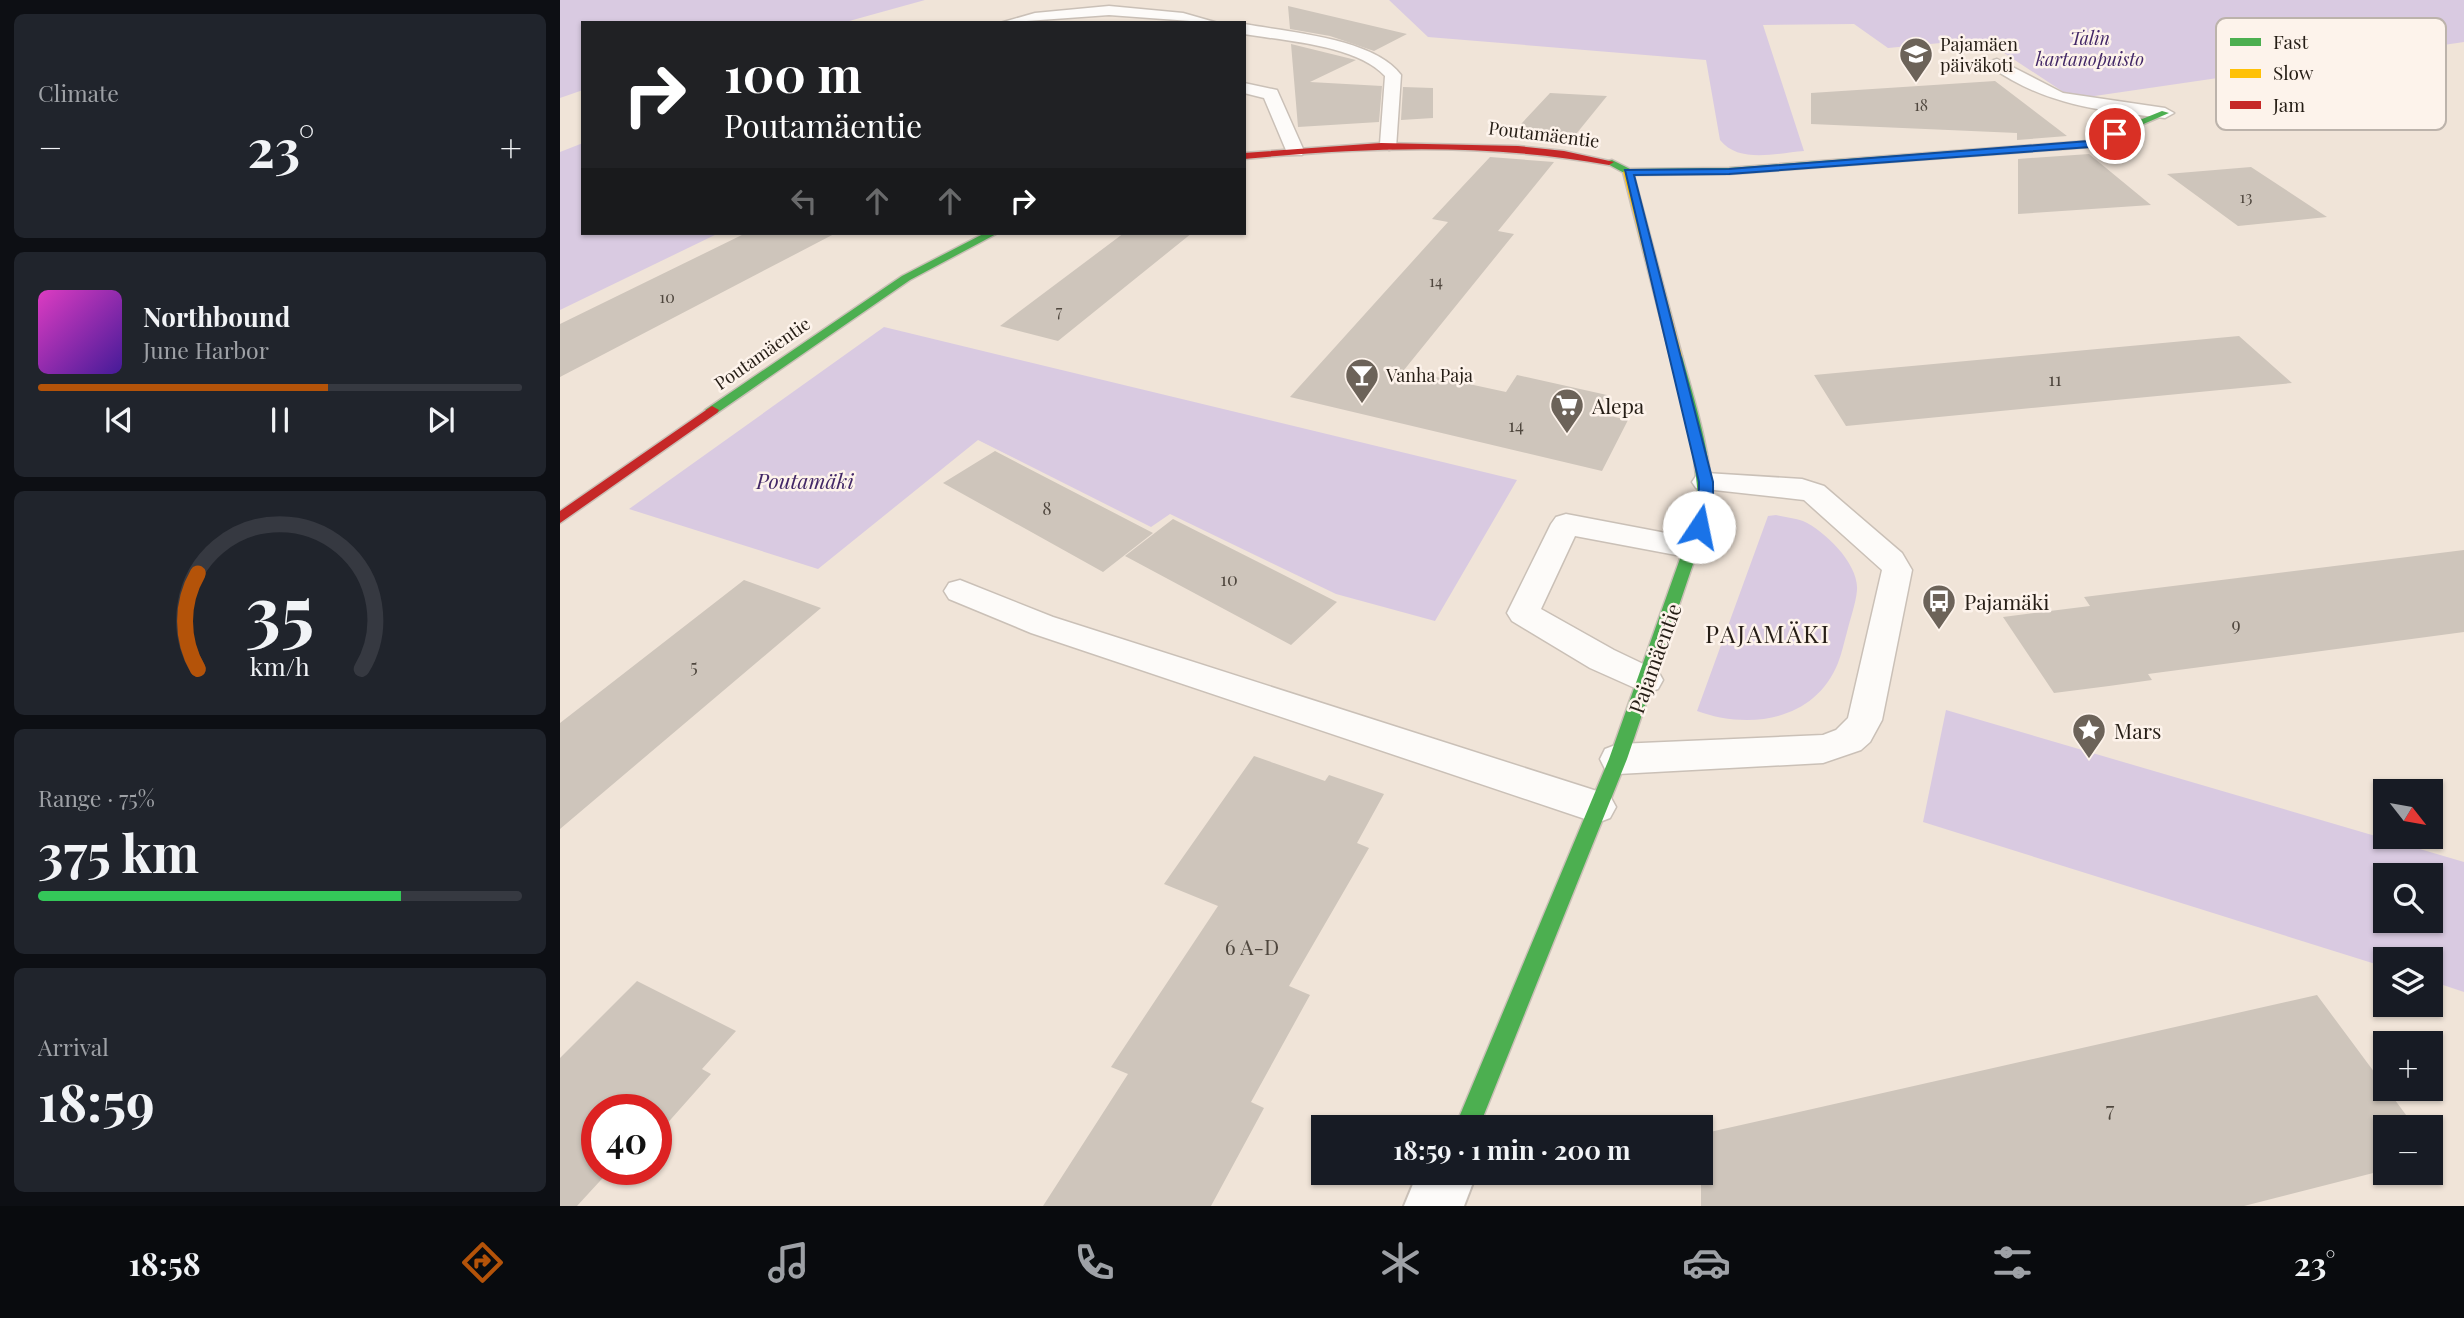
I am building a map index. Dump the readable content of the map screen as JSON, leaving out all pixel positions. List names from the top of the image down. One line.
{"streets":{"street":["Poutamäentie","Pajamäentie"]},"crossings":[["Poutamäentie","Pajamäentie"]],"districts":["PAJAMÄKI"],"parks":["Talin kartanopuisto","Poutamäki"],"places":{"school or university":["Pajamäen päiväkoti"],"bar":["Vanha Paja"],"supermarket":["Alepa"],"bus stop":["Pajamäki"],"place":["Mars"]},"house_numbers":["18","13","14","10","7","11","14","8","10","9","5","6 A-D","7"],"legend":["Fast","Slow","Jam"],"north":"bottom right","page":{"tile":["Climate",["Range · 75%","375 km"],["Arrival","18:59"]],"turn":["100 m","Poutamäentie"],"heat":["−","23°","+"],"song":["Northbound","June Harbor"],"map_buttons":["+","−"],"limit":"40","trip":"18:59 · 1 min · 200 m","tabs":["18:58","23°"],"gauge":["35","km/h"]}}
